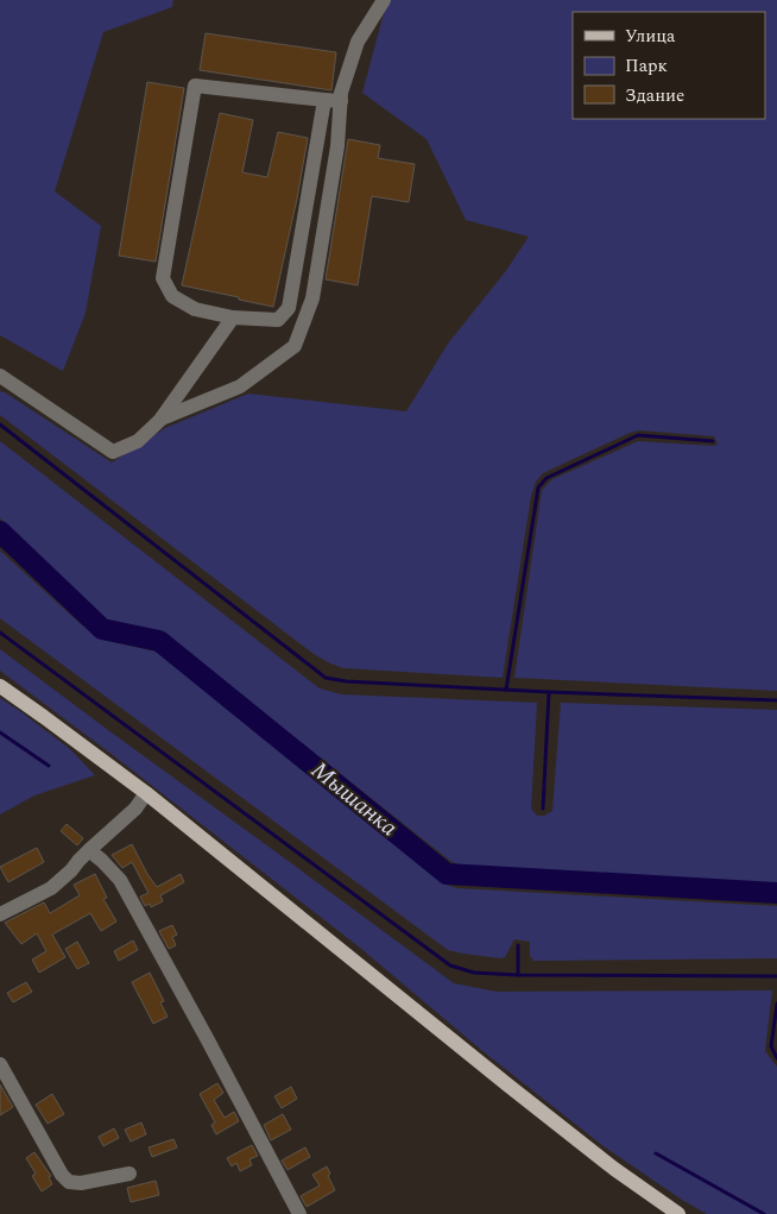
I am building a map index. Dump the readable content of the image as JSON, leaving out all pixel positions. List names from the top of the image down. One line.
{"water":["Мышанка"],"legend":["Улица","Парк","Здание"]}
